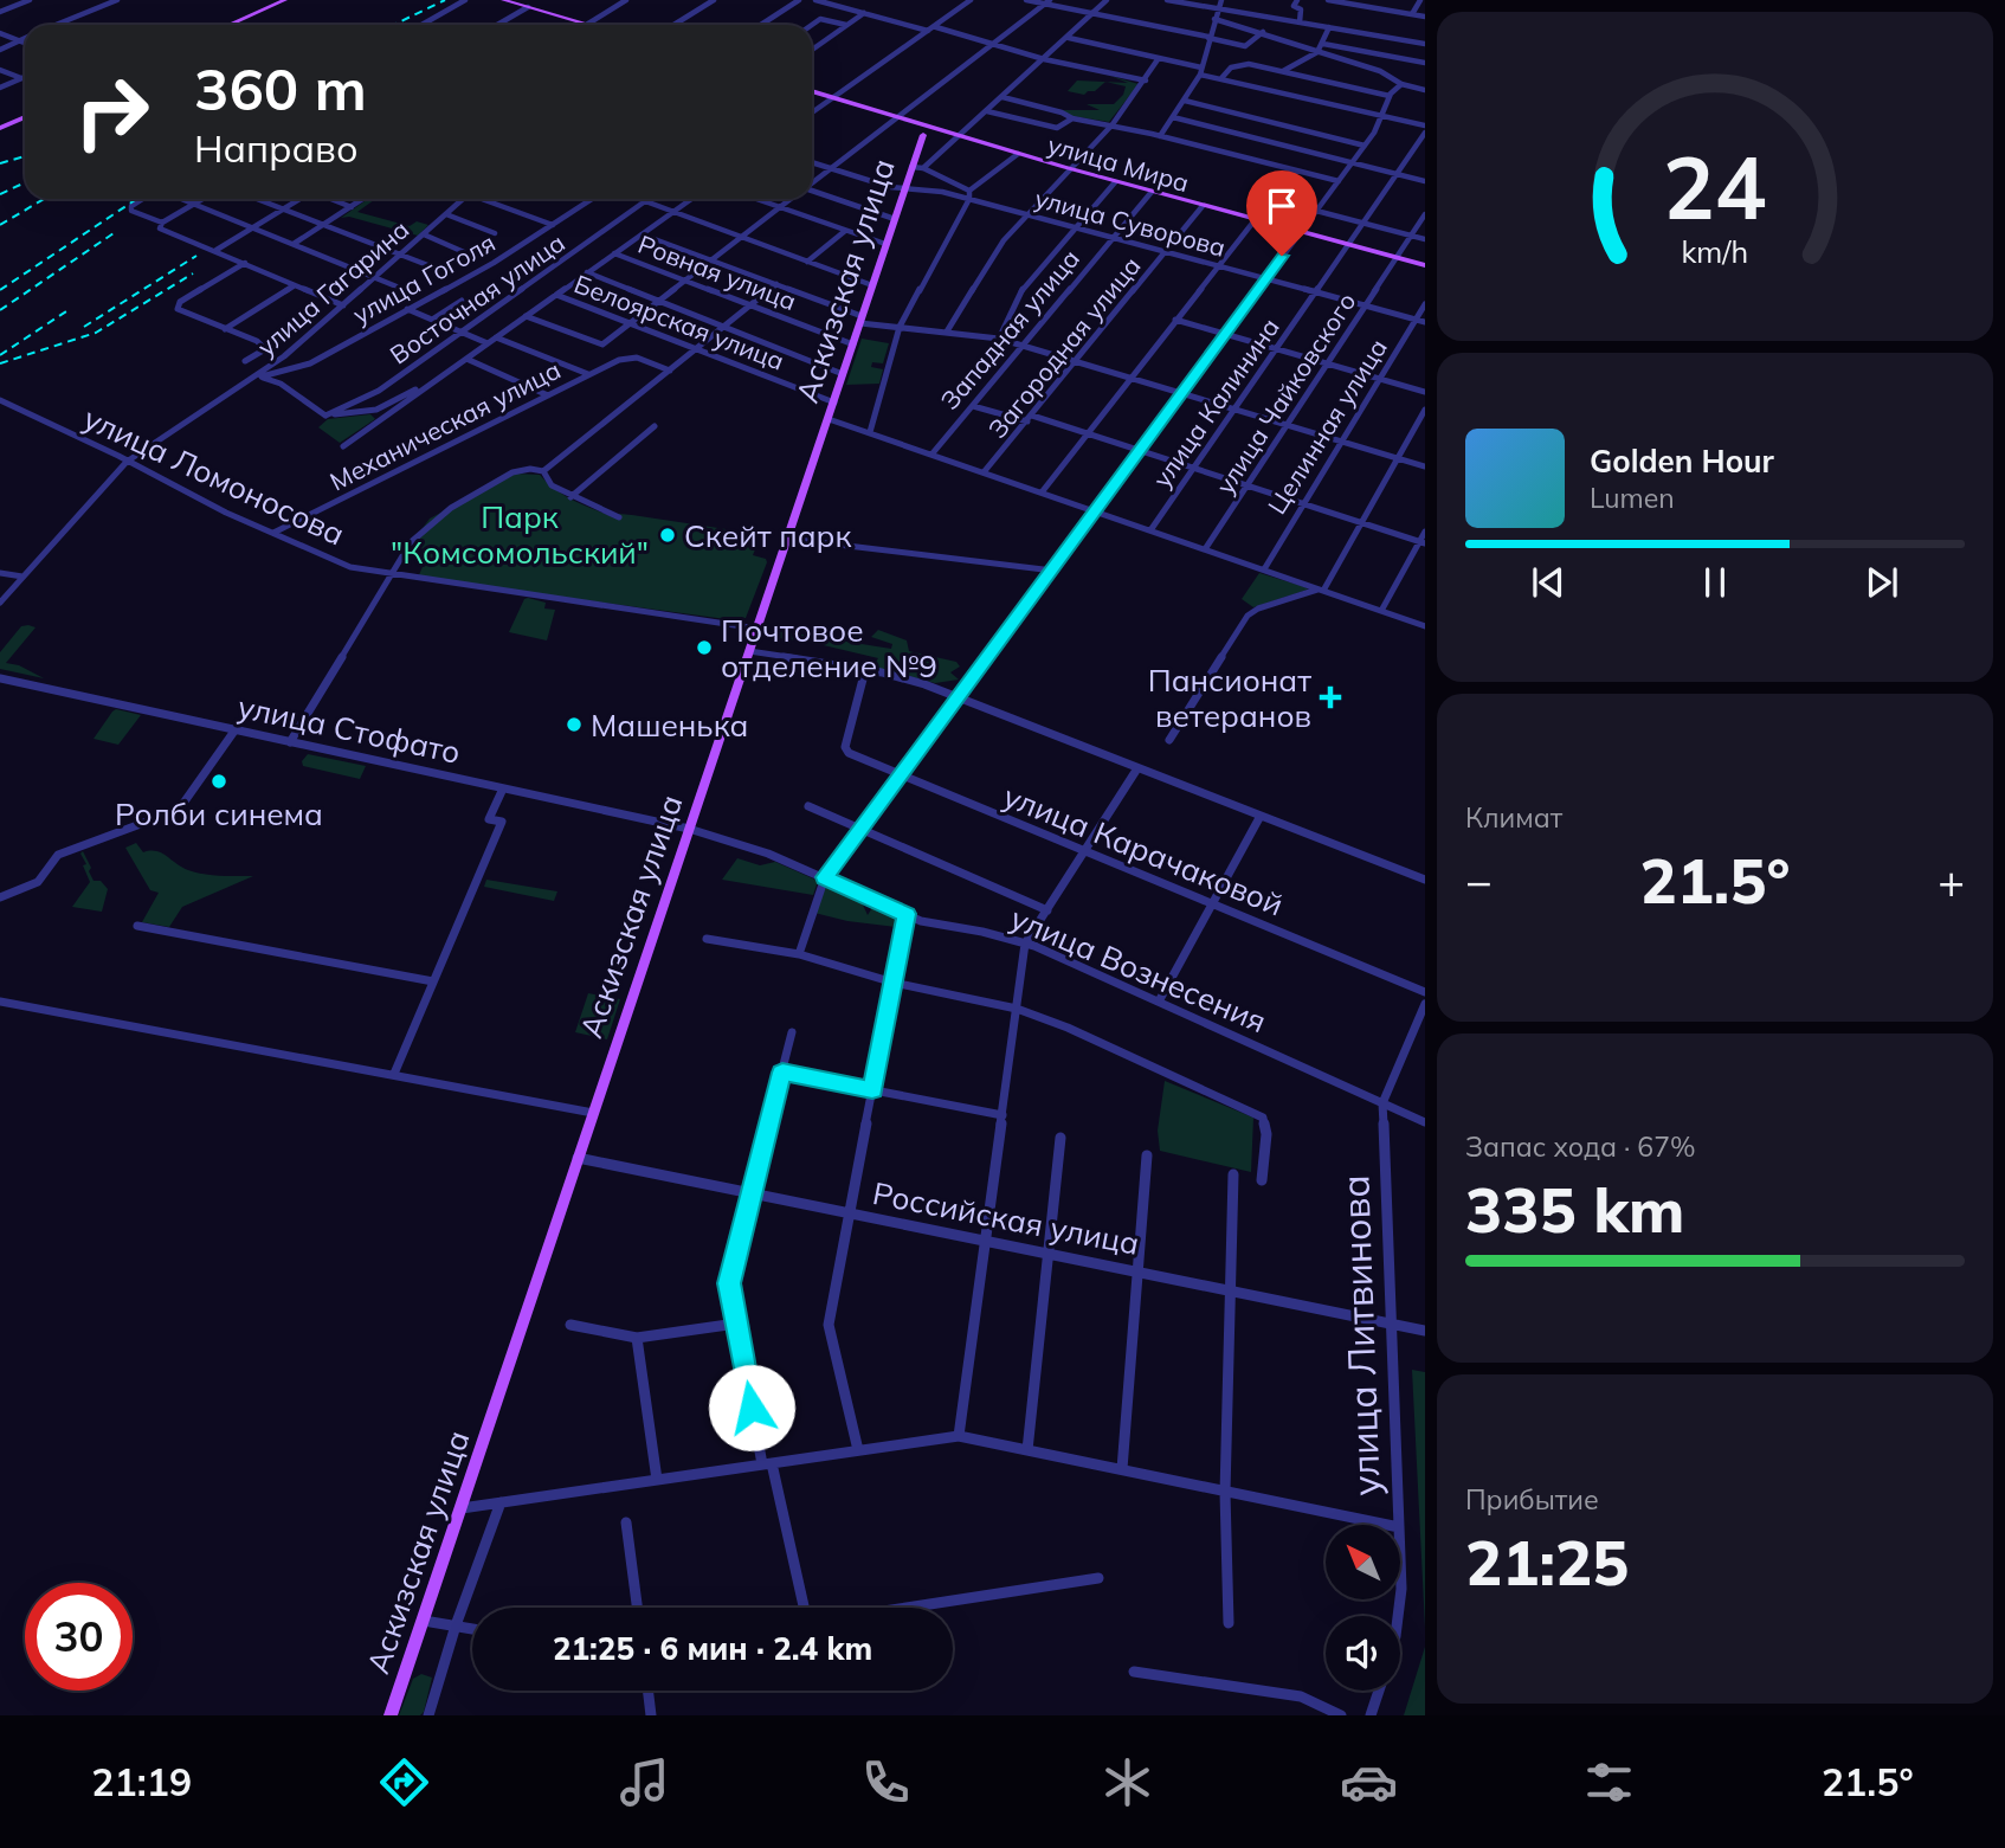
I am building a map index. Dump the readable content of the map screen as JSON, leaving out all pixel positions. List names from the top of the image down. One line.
{"streets":{"main road":["улица Мира","Аскизская улица"],"street":["улица Суворова","Ровная улица","улица Гоголя","улица Гагарина","Восточная улица","Белоярская улица","Западная улица","Загородная улица","улица Чайковского","улица Калинина","Механическая улица","Целинная улица","улица Ломоносова","улица Стофато","улица Карачаковой","улица Вознесения","Российская улица","улица Литвинова"]},"crossings":[["улица Мира","Аскизская улица"],["улица Мира","Западная улица"],["улица Мира","Загородная улица"],["улица Мира","улица Чайковского"],["улица Мира","улица Калинина"],["улица Суворова","Аскизская улица"],["улица Суворова","Западная улица"],["улица Суворова","Загородная улица"],["улица Суворова","улица Чайковского"],["улица Суворова","улица Калинина"],["улица Суворова","Целинная улица"],["Ровная улица","Аскизская улица"],["улица Гоголя","улица Гагарина"],["Аскизская улица","Белоярская улица"],["Аскизская улица","улица Ломоносова"],["Аскизская улица","улица Стофато"],["Аскизская улица","улица Вознесения"],["Аскизская улица","Российская улица"],["Механическая улица","улица Ломоносова"],["улица Стофато","улица Вознесения"],["улица Вознесения","улица Литвинова"],["Российская улица","улица Литвинова"]],"parks":["Парк \"Комсомольский\""],"places":{"other":["Скейт парк","Почтовое отделение №9","Машенька","Ролби синема"],"health":["Пансионат ветеранов"]},"north":"top left","page":{"turn":["360 m","Направо"],"song":["Golden Hour","Lumen"],"tile":["Климат",["Запас хода · 67%","335 km"],["Прибытие","21:25"]],"heat":["−","21.5°","+"],"limit":"30","trip":"21:25 · 6 мин · 2.4 km","tabs":["21:19","21.5°"],"gauge":["24","km/h"]}}
